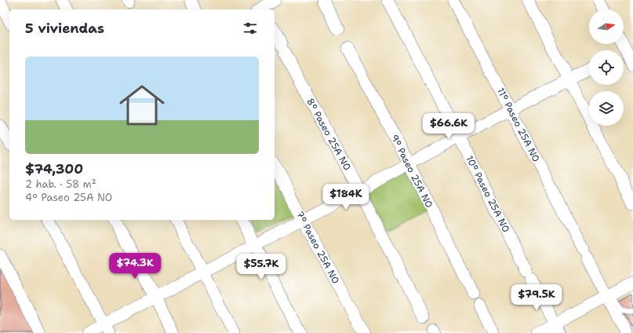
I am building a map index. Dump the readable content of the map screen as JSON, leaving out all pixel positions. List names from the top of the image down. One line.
{"streets":{"street":["11º Paseo 25A NO","8º Paseo 25A NO","9º Paseo 25A NO","10º Paseo 25A NO","7º Paseo 25A NO"]},"north":"right","page":{"heading":"5 viviendas","list":[{"name":"$74,300","note":"2 hab. · 58 m² · 4º Paseo 25A NO"}],"price":["$66.6K","$184K","$74.3K","$55.7K","$79.5K"]}}
